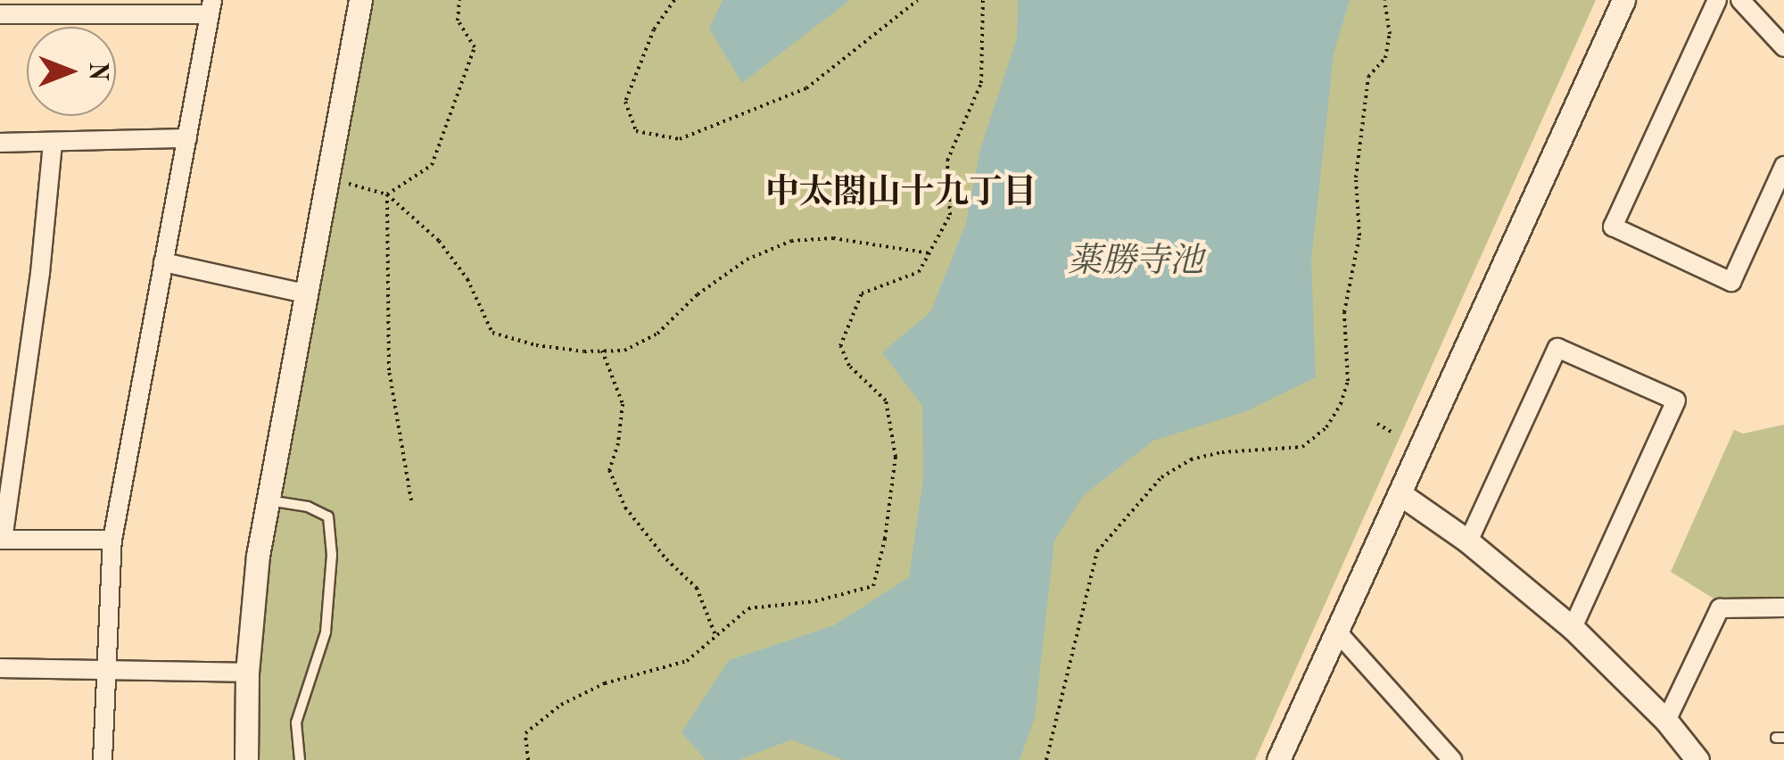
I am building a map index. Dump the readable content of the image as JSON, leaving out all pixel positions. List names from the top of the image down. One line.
{"districts":["中太閤山十九丁目"],"water":["薬勝寺池"],"north":"right"}
